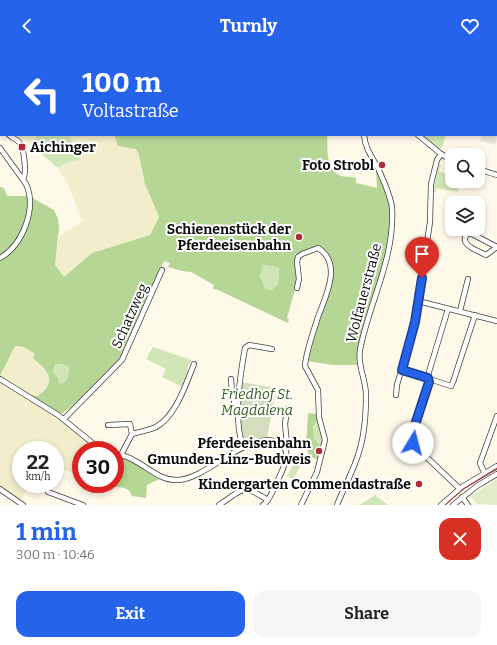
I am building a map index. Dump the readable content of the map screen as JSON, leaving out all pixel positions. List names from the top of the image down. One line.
{"streets":{"street":["Wolfauerstraße","Schatzweg"]},"parks":["Friedhof St. Magdalena"],"places":{"transit":["Aichinger"],"other":["Foto Strobl","Schienenstück der Pferdeeisenbahn","Pferdeeisenbahn Gmunden-Linz-Budweis","Kindergarten Commendastraße"]},"page":{"header":"Turnly","turn":["100 m","Voltastraße"],"speed":"22 km/h","limit":"30","heading":["1 min","300 m · 10:46"],"buttons":["Exit","Share"]}}
